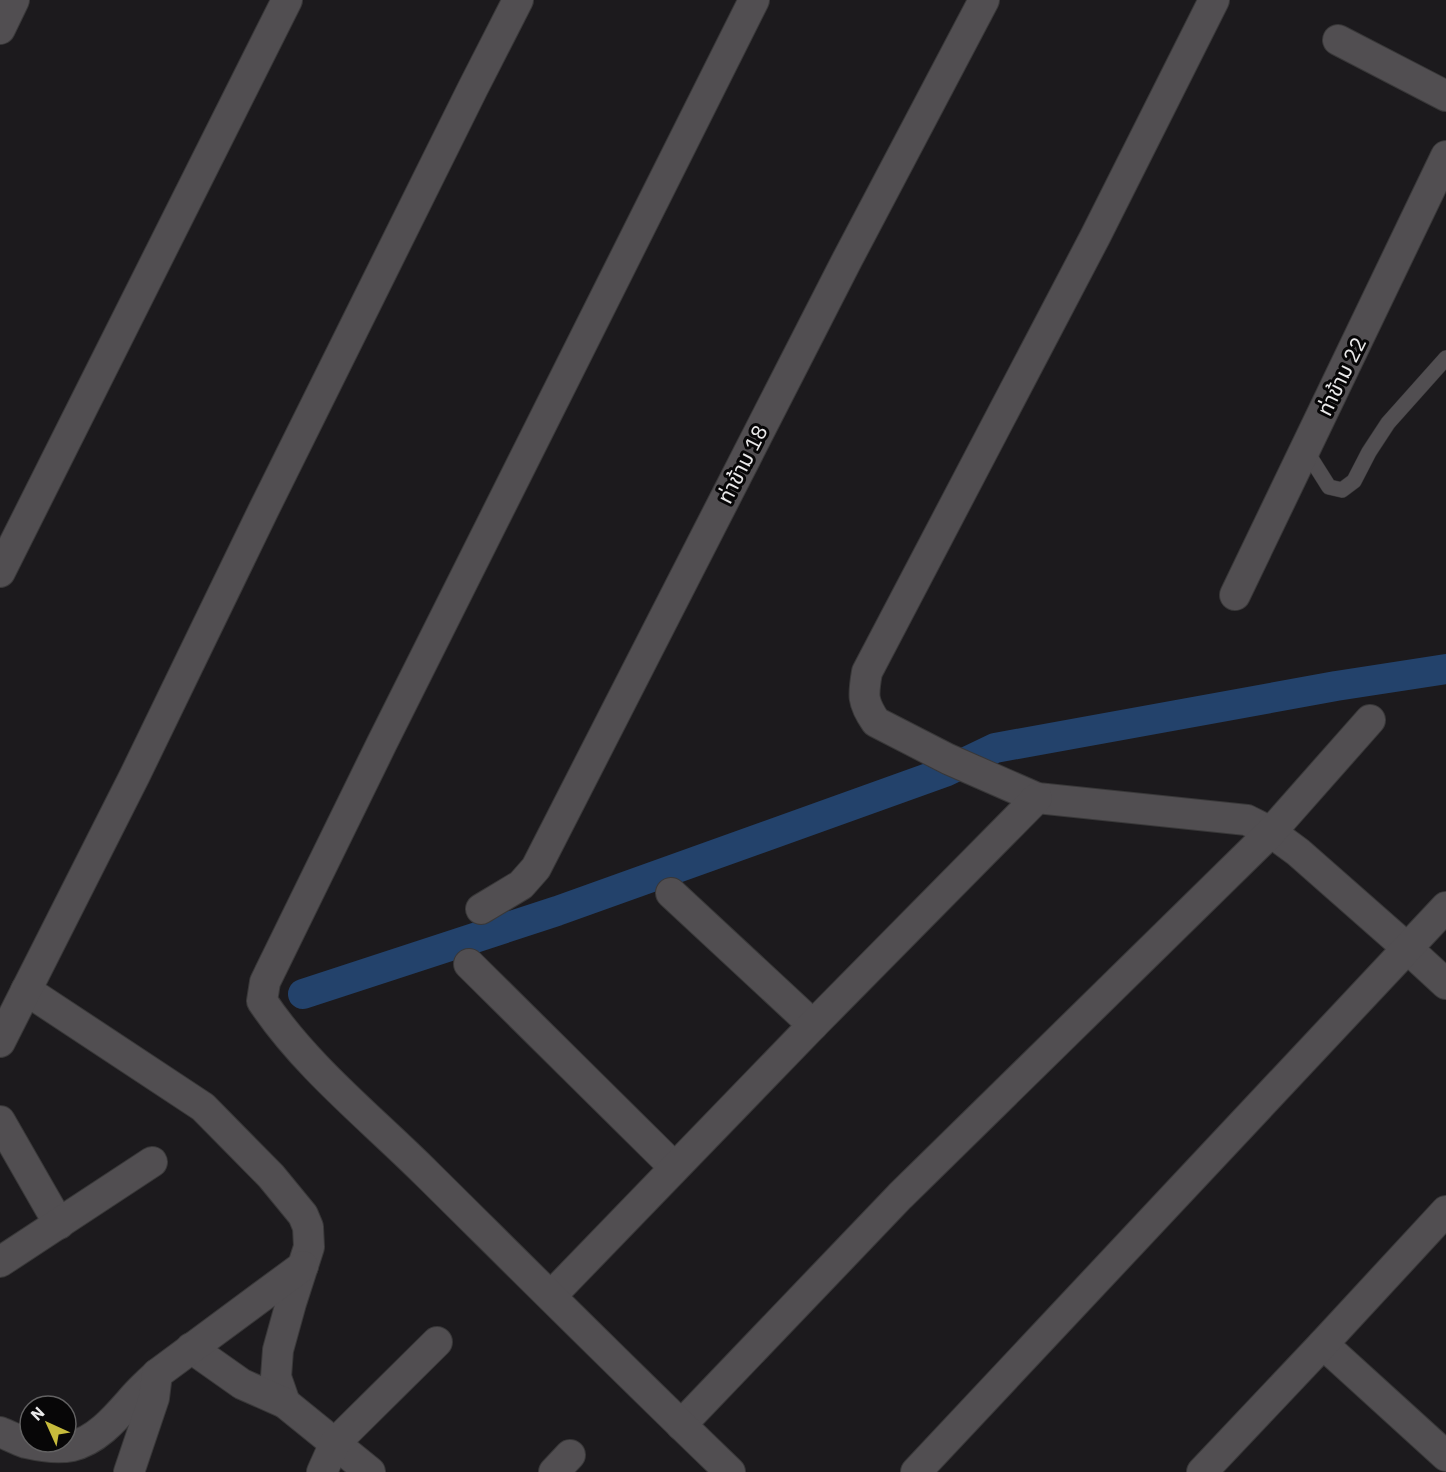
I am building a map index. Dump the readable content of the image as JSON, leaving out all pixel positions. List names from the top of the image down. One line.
{"streets":{"street":["ท่าข้าม 22","ท่าข้าม 18"]},"north":"top left"}
